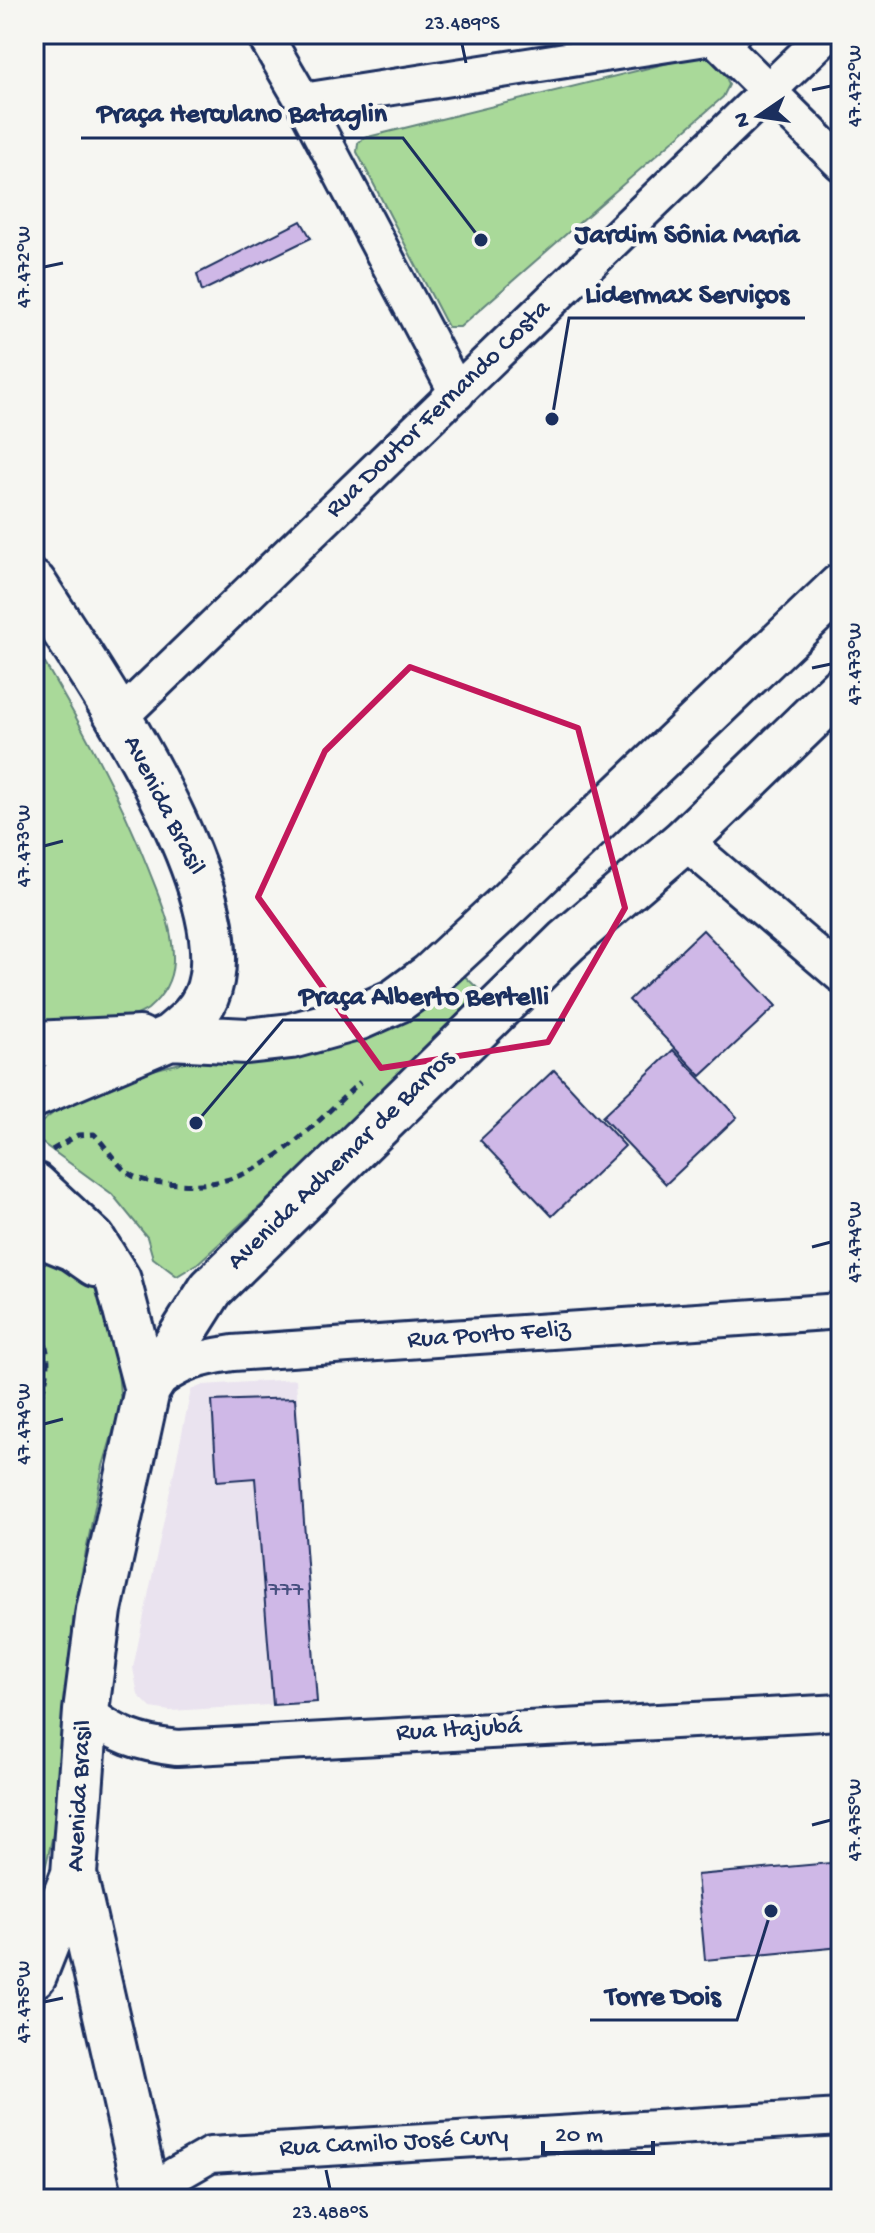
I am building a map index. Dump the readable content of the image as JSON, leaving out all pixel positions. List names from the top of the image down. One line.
{"streets":{"main road":["Avenida Brasil","Avenida Adhemar de Barros"],"street":["Rua Doutor Fernando Costa","Rua Porto Feliz","Rua Itajubá","Rua Camilo José Cury"]},"crossings":[["Rua Doutor Fernando Costa","Avenida Brasil"],["Avenida Brasil","Avenida Adhemar de Barros"],["Avenida Brasil","Rua Porto Feliz"],["Avenida Brasil","Rua Itajubá"],["Avenida Adhemar de Barros","Rua Porto Feliz"]],"districts":["Jardim Sônia Maria"],"places":["Praça Herculano Bataglin","Lidermax Serviços","Praça Alberto Bertelli","Torre Dois"],"house_numbers":["777"],"scale_bar":"20 m","north":"left","coordinates":["23.489°S","47.472°W","47.473°W","47.474°W","47.475°W","23.488°S"]}
